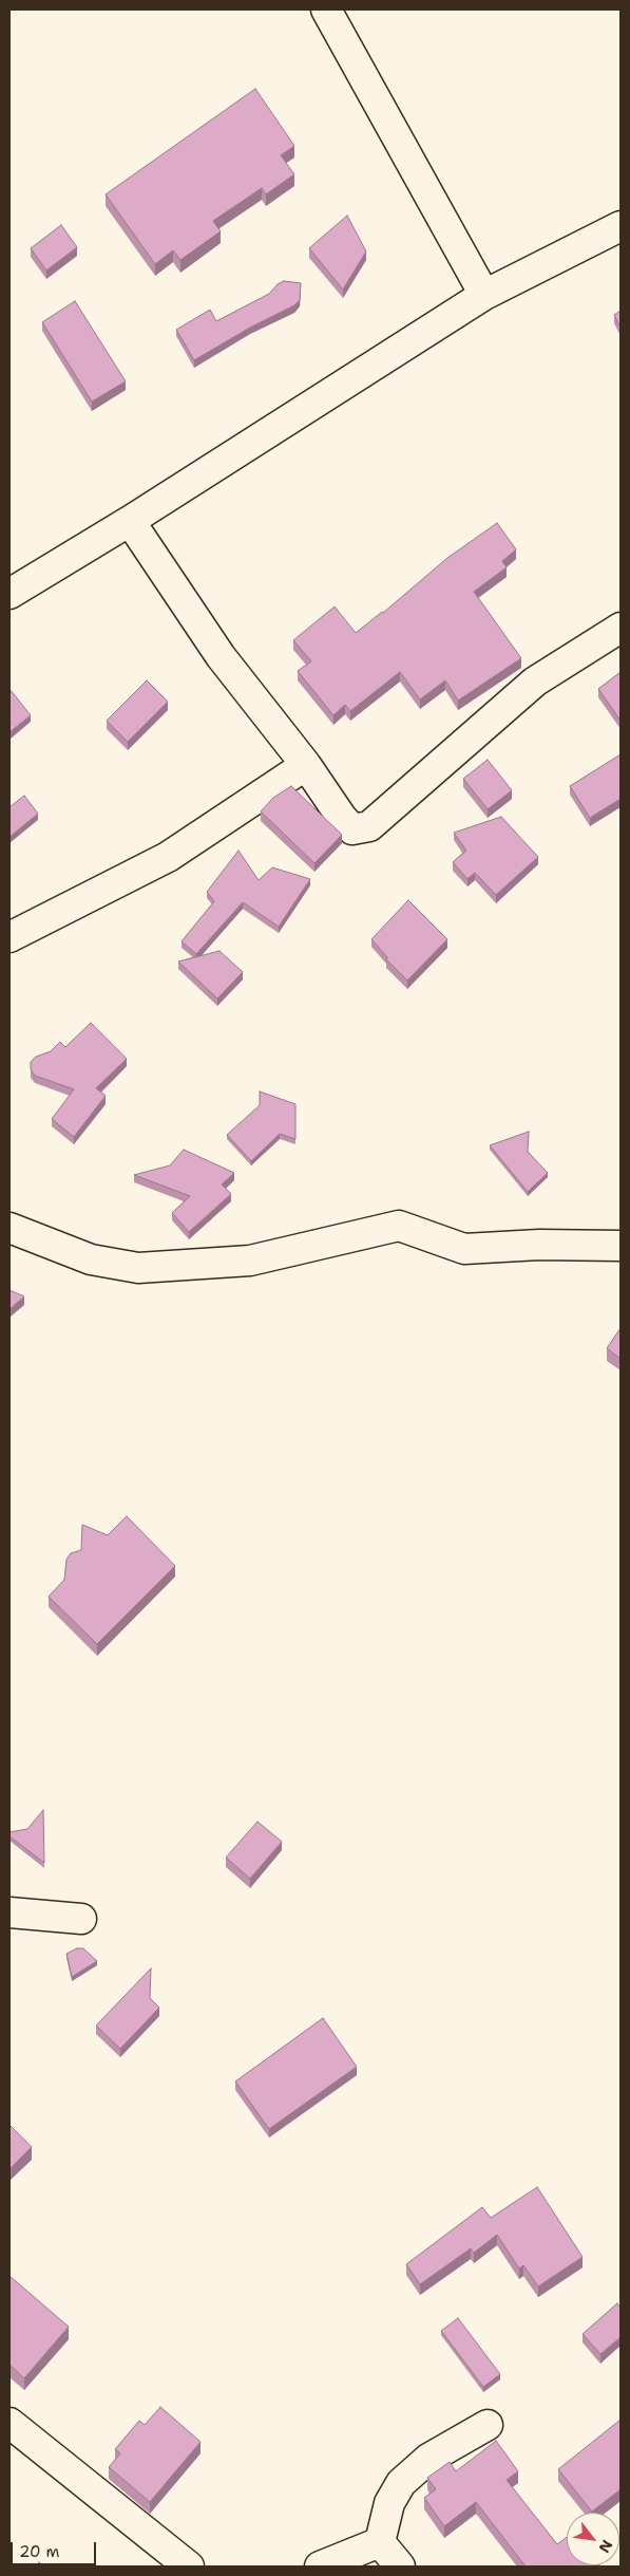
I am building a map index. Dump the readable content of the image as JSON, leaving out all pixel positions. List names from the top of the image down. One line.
{"scale_bar":"20 m","north":"bottom right"}
